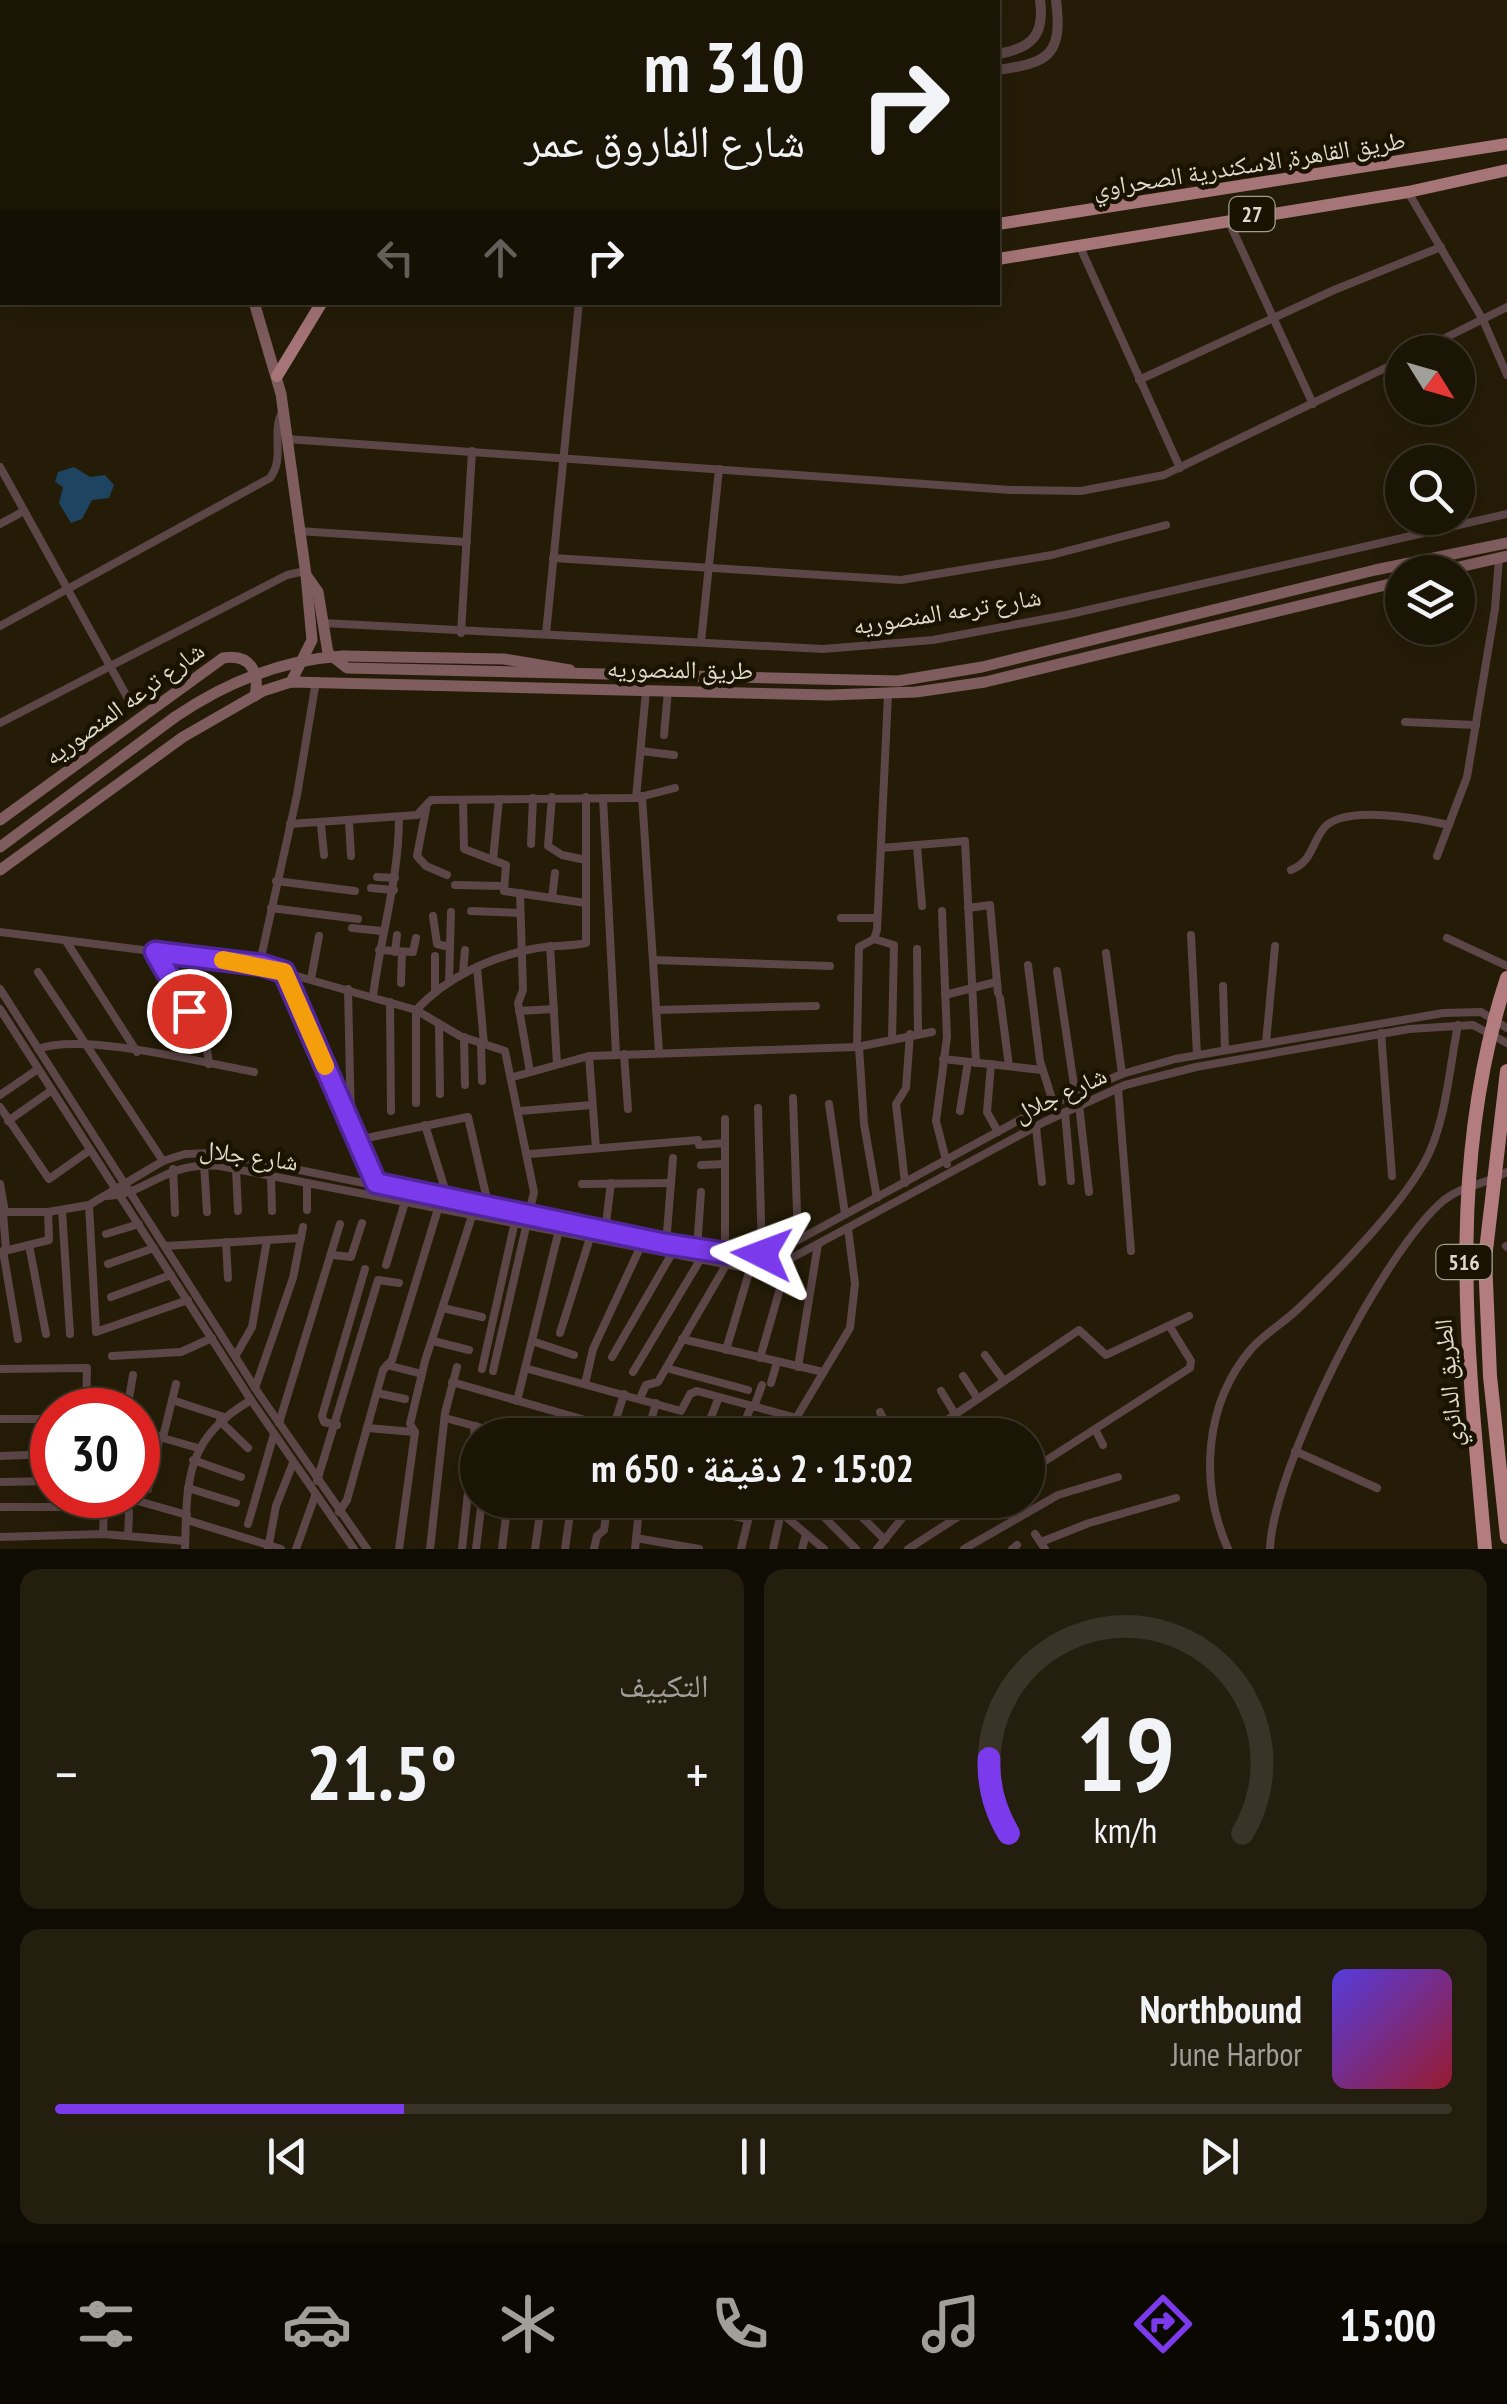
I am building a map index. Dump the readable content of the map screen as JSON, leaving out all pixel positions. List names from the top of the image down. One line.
{"streets":{"highway":["طريق القاهرة, الاسكندرية الصحراوي","27","516","الطريق الدائري"],"main road":["شارع ترعه المنصوريه","طريق المنصوريه"],"street":["شارع جلال"]},"crossings":[["شارع ترعه المنصوريه","طريق المنصوريه"]],"north":"bottom right","page":{"turn":["310 m","شارع الفاروق عمر"],"limit":"30","trip":"15:02 · 2 دقيقة · 650 m","tile":"التكييف","heat":["−","21.5°","+"],"song":["Northbound","June Harbor"],"tabs":"15:00","gauge":["19","km/h"]}}
